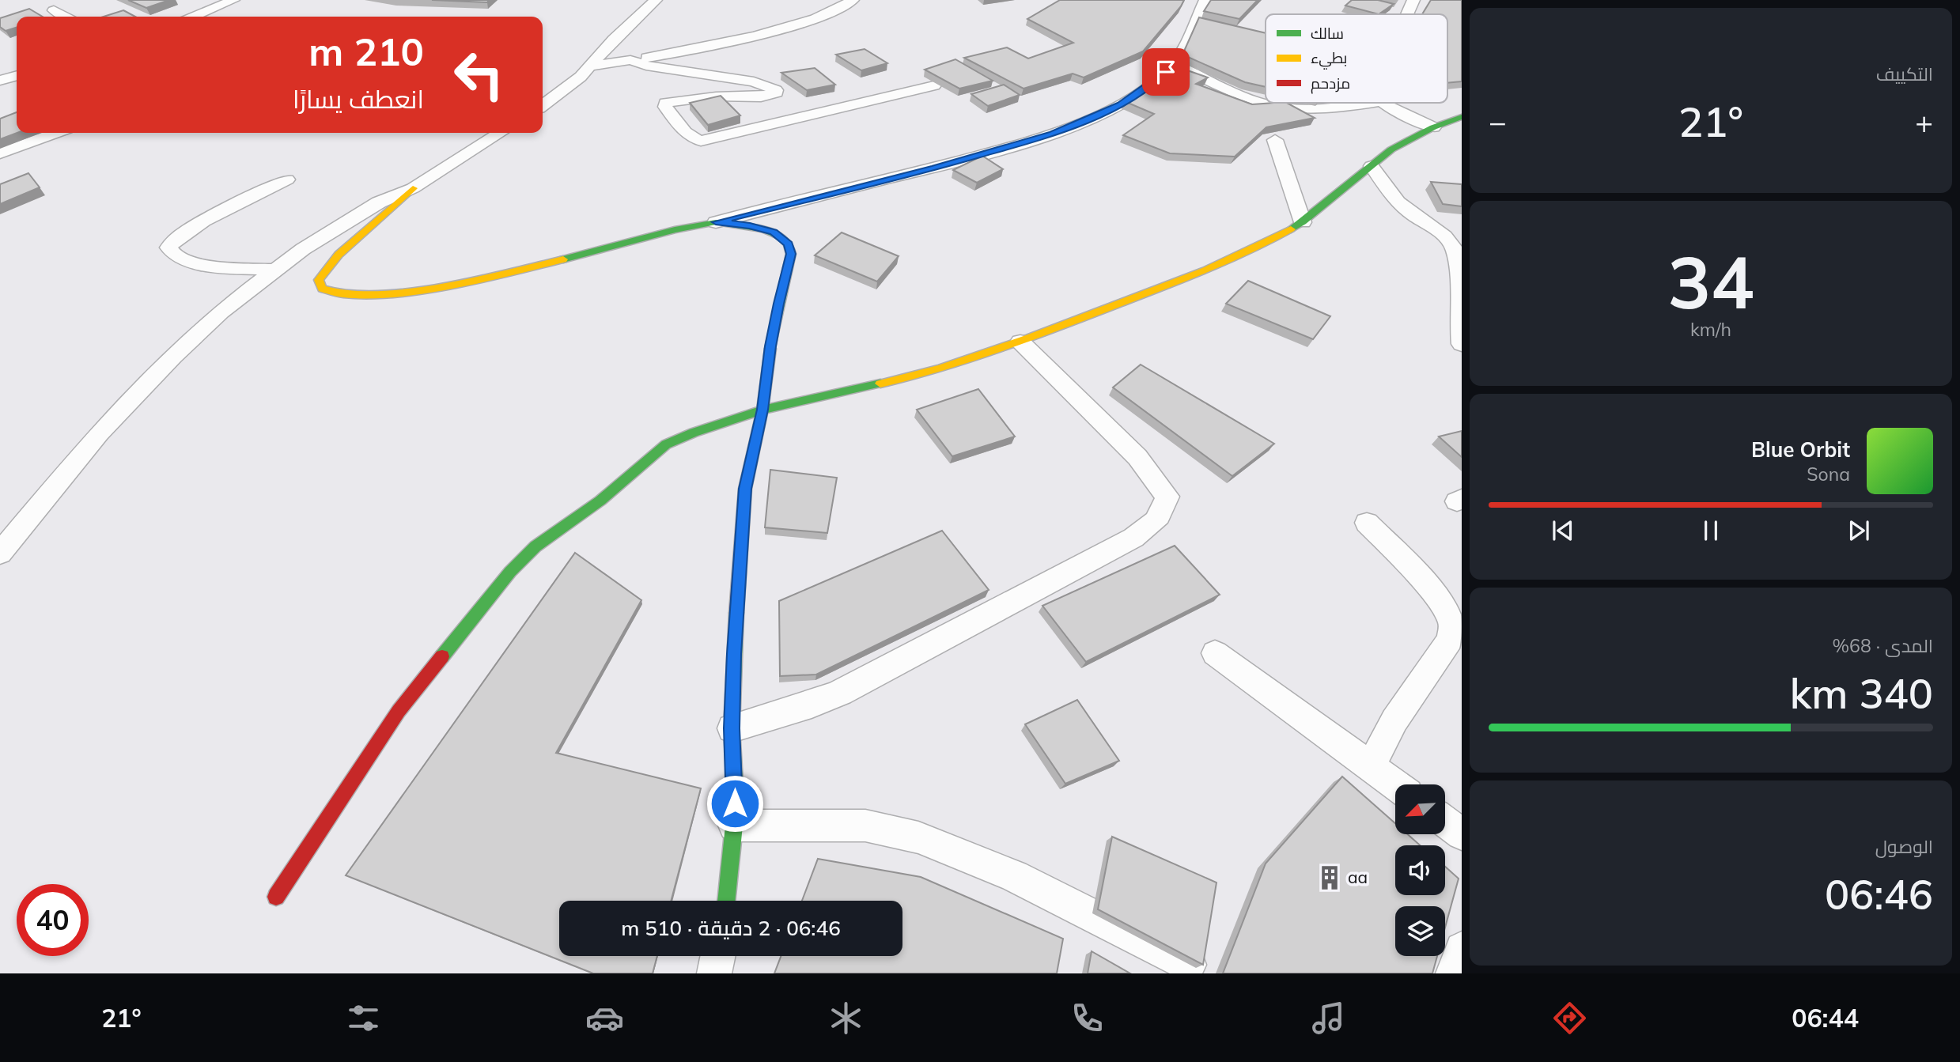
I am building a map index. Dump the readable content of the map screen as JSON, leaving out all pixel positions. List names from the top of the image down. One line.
{"places":{"building":["aa"]},"legend":["سالك","بطيء","مزدحم"],"north":"bottom left","page":{"tile":["التكييف",["34","km/h"],["المدى · 68%","340 km"],["الوصول","06:46"]],"turn":["210 m","انعطف يسارًا"],"heat":["−","21°","+"],"song":["Blue Orbit","Sona"],"limit":"40","trip":"06:46 · 2 دقيقة · 510 m","tabs":["06:44","21°"]}}
